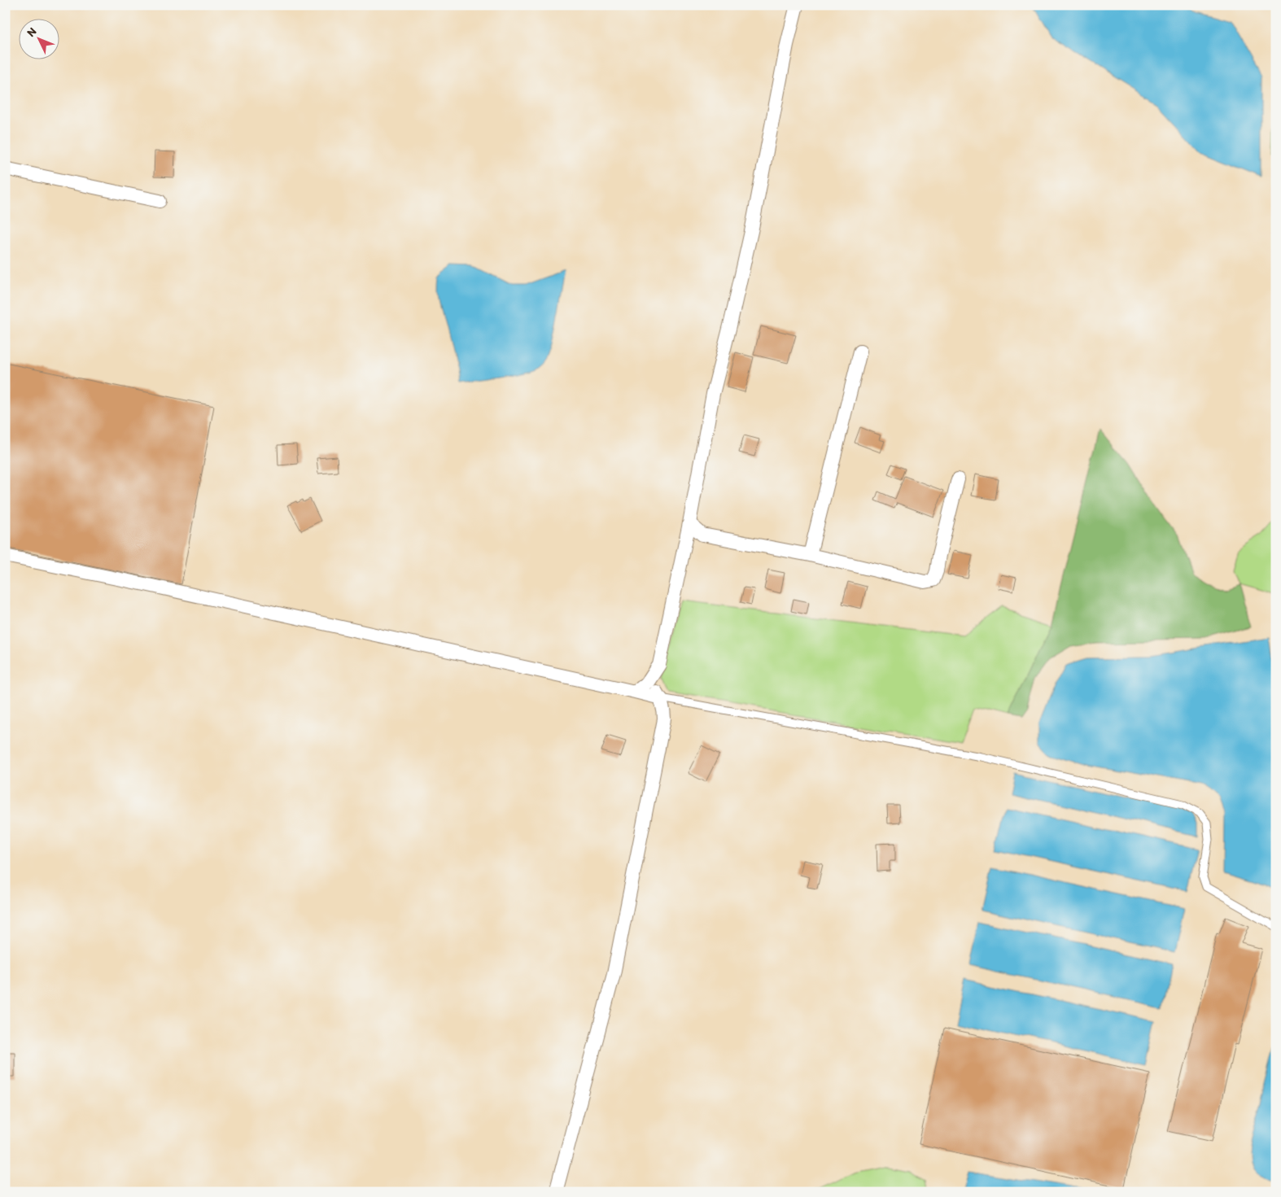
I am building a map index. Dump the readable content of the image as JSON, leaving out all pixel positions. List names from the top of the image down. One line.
{"north":"top left"}
